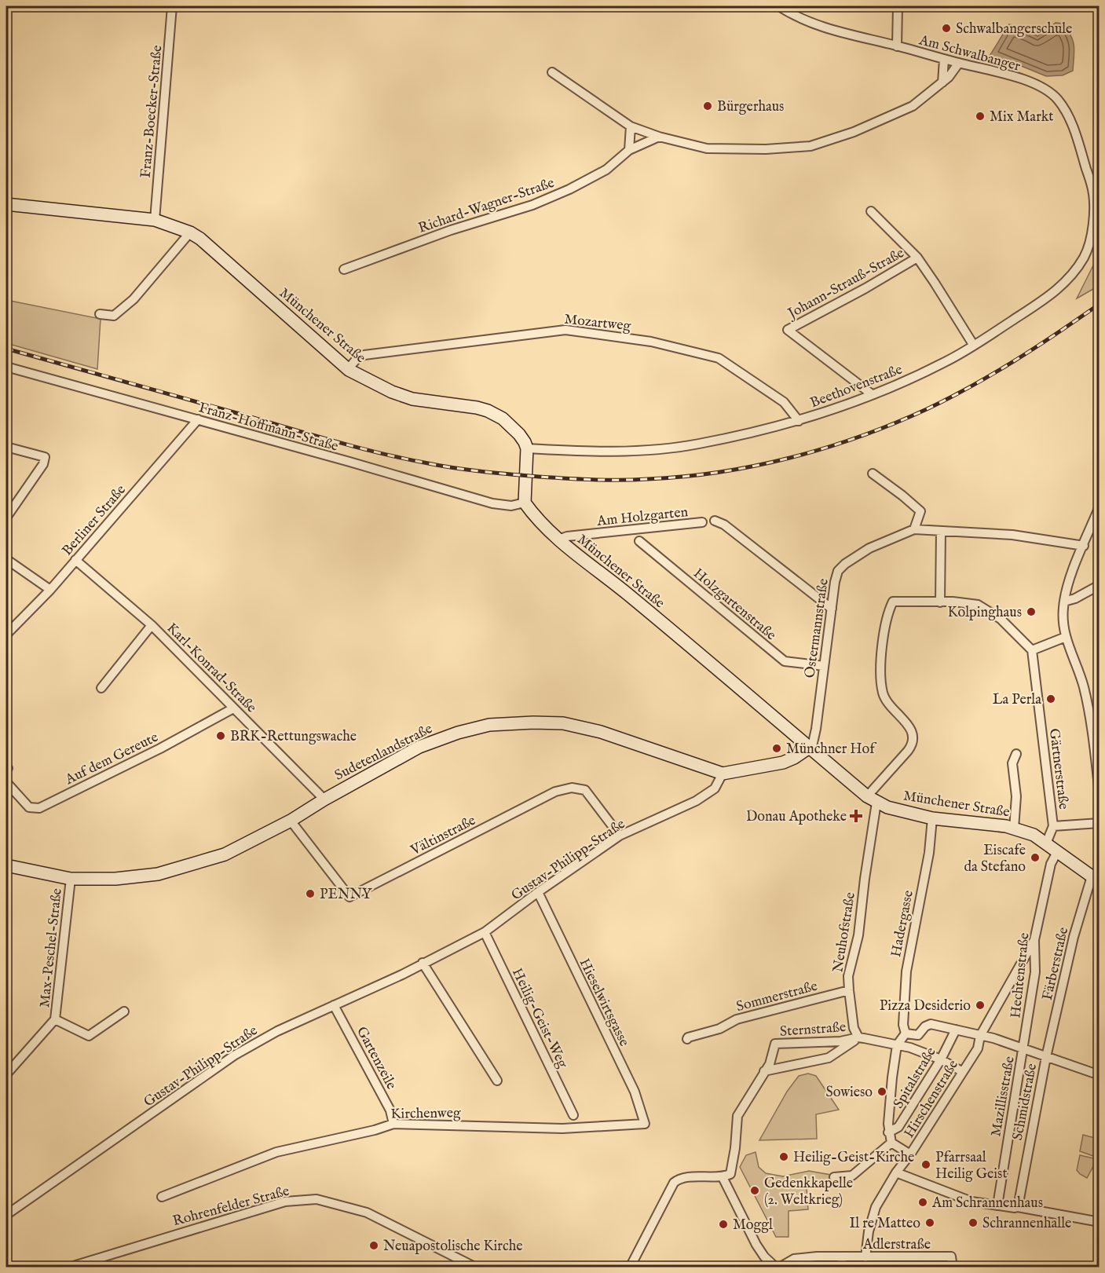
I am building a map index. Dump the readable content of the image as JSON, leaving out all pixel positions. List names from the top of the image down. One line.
{"streets":{"main road":["Münchener Straße","Sudetenlandstraße"],"street":["Am Schwalbanger","Franz-Boecker-Straße","Richard-Wagner-Straße","Johann-Strauß-Straße","Mozartweg","Beethovenstraße","Franz-Hoffmann-Straße","Am Holzgarten","Berliner Straße","Holzgartenstraße","Ostermannstraße","Karl-Konrad-Straße","Auf dem Gereute","Gärtnerstraße","Vältinstraße","Gustav-Philipp-Straße","Hadergasse","Neuhofstraße","Max-Peschel-Straße","Färberstraße","Hechtenstraße","Sommerstraße","Hieselwirtsgasse","Heilig-Geist-Weg","Sternstraße","Gartenzeile","Spitalstraße","Mazillisstraße","Hirschenstraße","Schmidstraße","Kirchenweg","Rohrenfelder Straße","Adlerstraße"]},"crossings":[["Am Schwalbanger","Beethovenstraße"],["Franz-Boecker-Straße","Münchener Straße"],["Johann-Strauß-Straße","Beethovenstraße"],["Mozartweg","Münchener Straße"],["Mozartweg","Beethovenstraße"],["Münchener Straße","Beethovenstraße"],["Münchener Straße","Franz-Hoffmann-Straße"],["Münchener Straße","Am Holzgarten"],["Münchener Straße","Ostermannstraße"],["Münchener Straße","Sudetenlandstraße"],["Münchener Straße","Gärtnerstraße"],["Münchener Straße","Hadergasse"],["Münchener Straße","Neuhofstraße"],["Münchener Straße","Färberstraße"],["Münchener Straße","Hechtenstraße"],["Franz-Hoffmann-Straße","Berliner Straße"],["Berliner Straße","Karl-Konrad-Straße"],["Holzgartenstraße","Ostermannstraße"],["Ostermannstraße","Sudetenlandstraße"],["Karl-Konrad-Straße","Sudetenlandstraße"],["Karl-Konrad-Straße","Auf dem Gereute"],["Sudetenlandstraße","Vältinstraße"],["Sudetenlandstraße","Gustav-Philipp-Straße"],["Sudetenlandstraße","Max-Peschel-Straße"],["Vältinstraße","Gustav-Philipp-Straße"],["Gustav-Philipp-Straße","Hieselwirtsgasse"],["Gustav-Philipp-Straße","Heilig-Geist-Weg"],["Gustav-Philipp-Straße","Gartenzeile"],["Neuhofstraße","Sommerstraße"],["Neuhofstraße","Sternstraße"],["Färberstraße","Schmidstraße"],["Hechtenstraße","Mazillisstraße"],["Hechtenstraße","Hirschenstraße"],["Hieselwirtsgasse","Kirchenweg"],["Gartenzeile","Kirchenweg"],["Hirschenstraße","Adlerstraße"]],"places":{"other":["Schwalbangerschule","Bürgerhaus","Mix Markt","Kolpinghaus","La Perla","BRK-Rettungswache","Münchner Hof","Eiscafe da Stefano","PENNY","Pizza Desiderio","Sowieso","Heilig-Geist-Kirche","Pfarrsaal Heilig Geist","Gedenkkapelle (2. Weltkrieg)","Am Schrannenhaus","Il re Matteo","Schrannenhalle","Moggl","Neuapostolische Kirche"],"health":["Donau Apotheke"]}}
